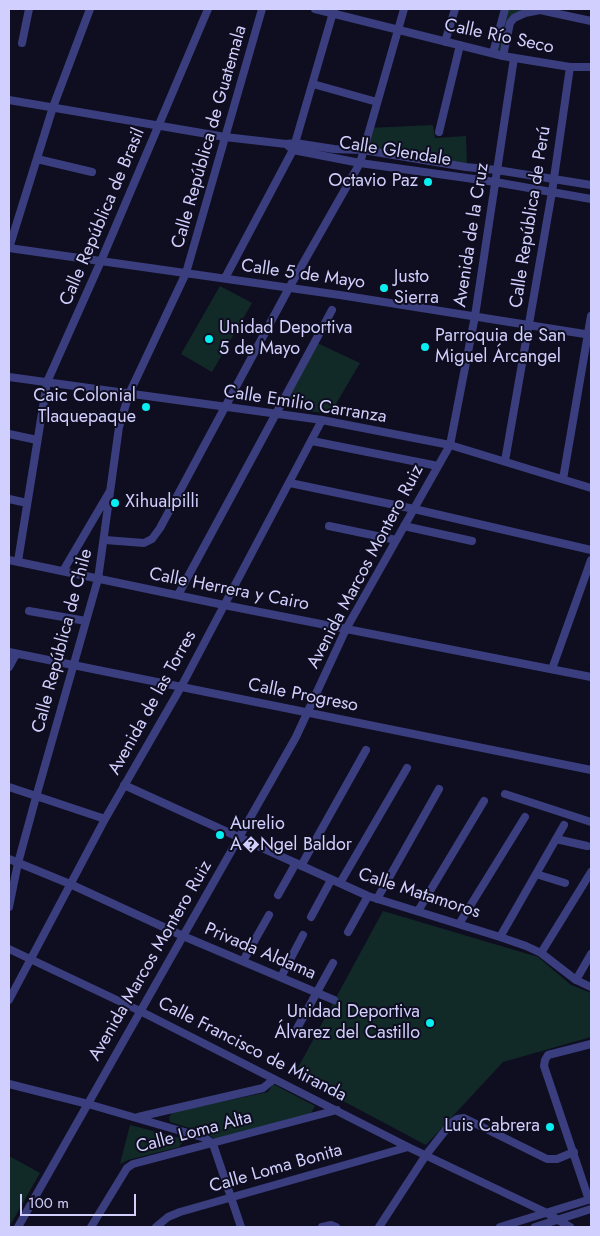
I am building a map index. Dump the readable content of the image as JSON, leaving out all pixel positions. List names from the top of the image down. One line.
{"streets":{"street":["Calle Río Seco","Calle República de Guatemala","Calle Glendale","Calle República de Brasil","Calle República de Perú","Avenida de la Cruz","Calle 5 de Mayo","Calle Emilio Carranza","Avenida Marcos Montero Ruiz","Calle Herrera y Cairo","Calle República de Chile","Calle Progreso","Avenida de las Torres","Calle Matamoros","Privada Aldama","Calle Francisco de Miranda","Calle Loma Alta","Calle Loma Bonita"]},"crossings":[["Calle Río Seco","Calle República de Perú"],["Calle Río Seco","Avenida de la Cruz"],["Calle República de Guatemala","Calle Glendale"],["Calle República de Guatemala","Calle 5 de Mayo"],["Calle República de Guatemala","Calle República de Chile"],["Calle Glendale","Calle República de Brasil"],["Calle Glendale","Calle República de Perú"],["Calle Glendale","Avenida de la Cruz"],["Calle República de Brasil","Calle 5 de Mayo"],["Calle República de Brasil","Calle Emilio Carranza"],["Calle República de Brasil","Calle Herrera y Cairo"],["Calle República de Perú","Calle 5 de Mayo"],["Calle República de Perú","Calle Emilio Carranza"],["Avenida de la Cruz","Calle 5 de Mayo"],["Avenida de la Cruz","Calle Emilio Carranza"],["Avenida de la Cruz","Avenida Marcos Montero Ruiz"],["Calle 5 de Mayo","Calle República de Chile"],["Calle Emilio Carranza","Avenida Marcos Montero Ruiz"],["Calle Emilio Carranza","Calle República de Chile"],["Calle Emilio Carranza","Avenida de las Torres"],["Avenida Marcos Montero Ruiz","Calle Herrera y Cairo"],["Avenida Marcos Montero Ruiz","Calle Progreso"],["Avenida Marcos Montero Ruiz","Calle Matamoros"],["Avenida Marcos Montero Ruiz","Privada Aldama"],["Avenida Marcos Montero Ruiz","Calle Francisco de Miranda"],["Calle Herrera y Cairo","Calle República de Chile"],["Calle Herrera y Cairo","Avenida de las Torres"],["Calle República de Chile","Calle Progreso"],["Calle República de Chile","Privada Aldama"],["Calle Progreso","Avenida de las Torres"],["Avenida de las Torres","Calle Matamoros"],["Avenida de las Torres","Privada Aldama"],["Avenida de las Torres","Calle Francisco de Miranda"],["Calle Francisco de Miranda","Calle Loma Alta"],["Calle Francisco de Miranda","Calle Loma Bonita"]],"places":["Octavio Paz","Justo Sierra","Unidad Deportiva 5 de Mayo","Parroquia de San Miguel Árcangel","Caic Colonial Tlaquepaque","Xihualpilli","Aurelio A�Ngel Baldor","Unidad Deportiva Álvarez del Castillo","Luis Cabrera"],"scale_bar":"100 m"}
